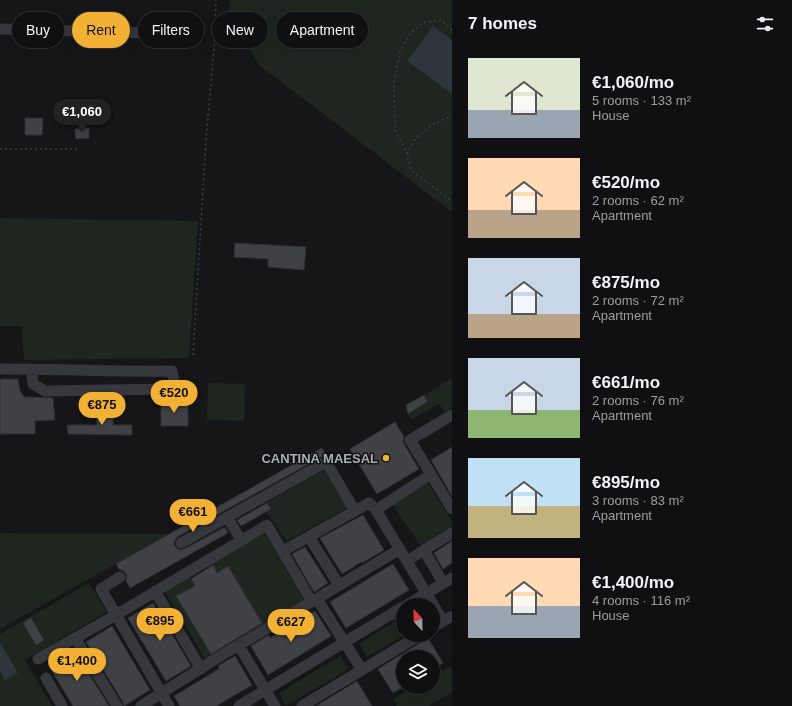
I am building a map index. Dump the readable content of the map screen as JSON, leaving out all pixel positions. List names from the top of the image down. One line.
{"places":["CANTINA MAESAL"],"north":"top","page":{"heading":"7 homes","chip":["Buy","Rent","Filters","New","Apartment"],"list":[{"name":"€1,060/mo","note":"5 rooms · 133 m² · House"},{"name":"€520/mo","note":"2 rooms · 62 m² · Apartment"},{"name":"€875/mo","note":"2 rooms · 72 m² · Apartment"},{"name":"€661/mo","note":"2 rooms · 76 m² · Apartment"},{"name":"€895/mo","note":"3 rooms · 83 m² · Apartment"},{"name":"€1,400/mo","note":"4 rooms · 116 m² · House"}],"price":["€1,060","€520","€875","€661","€895","€627","€1,400"]}}
